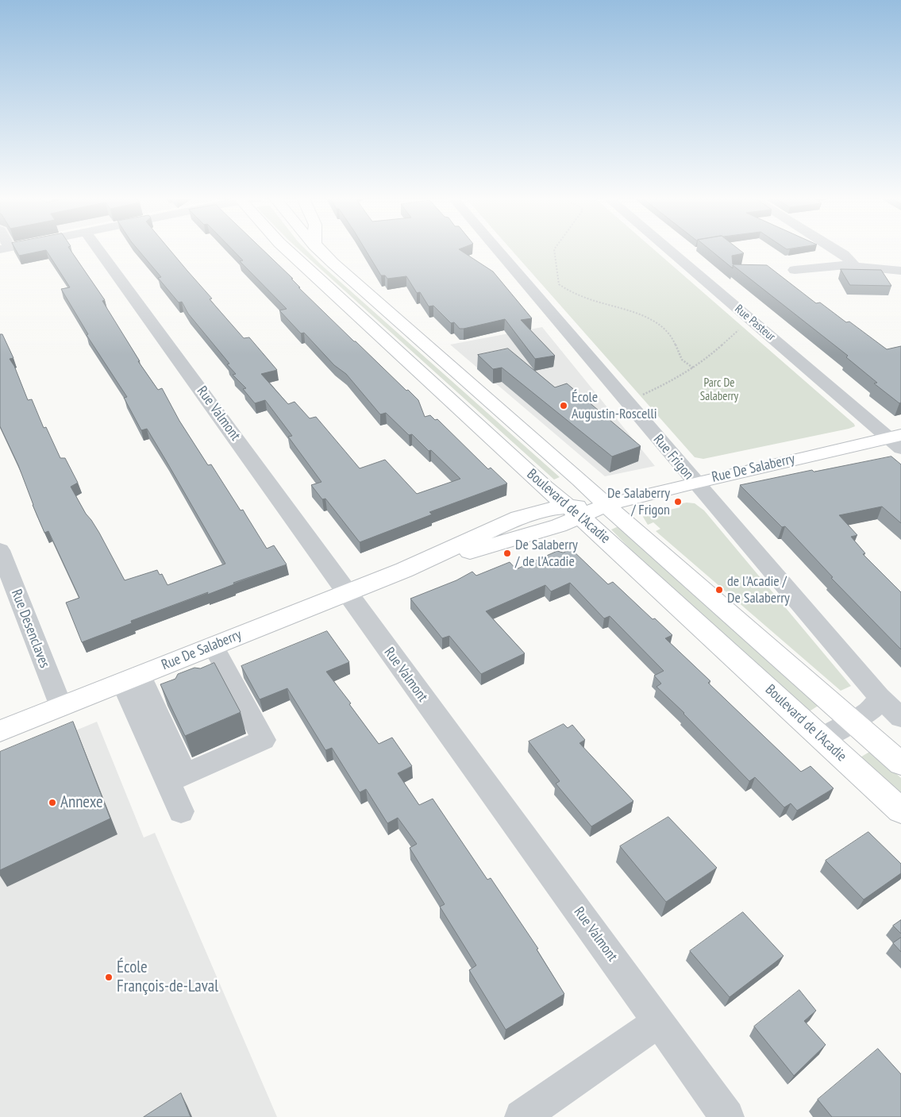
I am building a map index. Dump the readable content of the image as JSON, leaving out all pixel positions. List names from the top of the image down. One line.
{"streets":{"main road":["Rue De Salaberry","Boulevard de l'Acadie"],"street":["Rue Pasteur","Rue Valmont","Rue Frigon","Rue Desenclaves"]},"crossings":[["Rue Pasteur","Rue De Salaberry"],["Rue Valmont","Rue De Salaberry"],["Rue Frigon","Rue De Salaberry"],["Rue De Salaberry","Boulevard de l'Acadie"],["Rue De Salaberry","Rue Desenclaves"]],"parks":["Parc De Salaberry"],"places":["École Augustin-Roscelli","De Salaberry / Frigon","De Salaberry / de l'Acadie","de l'Acadie / De Salaberry","Annexe","École François-de-Laval"]}
